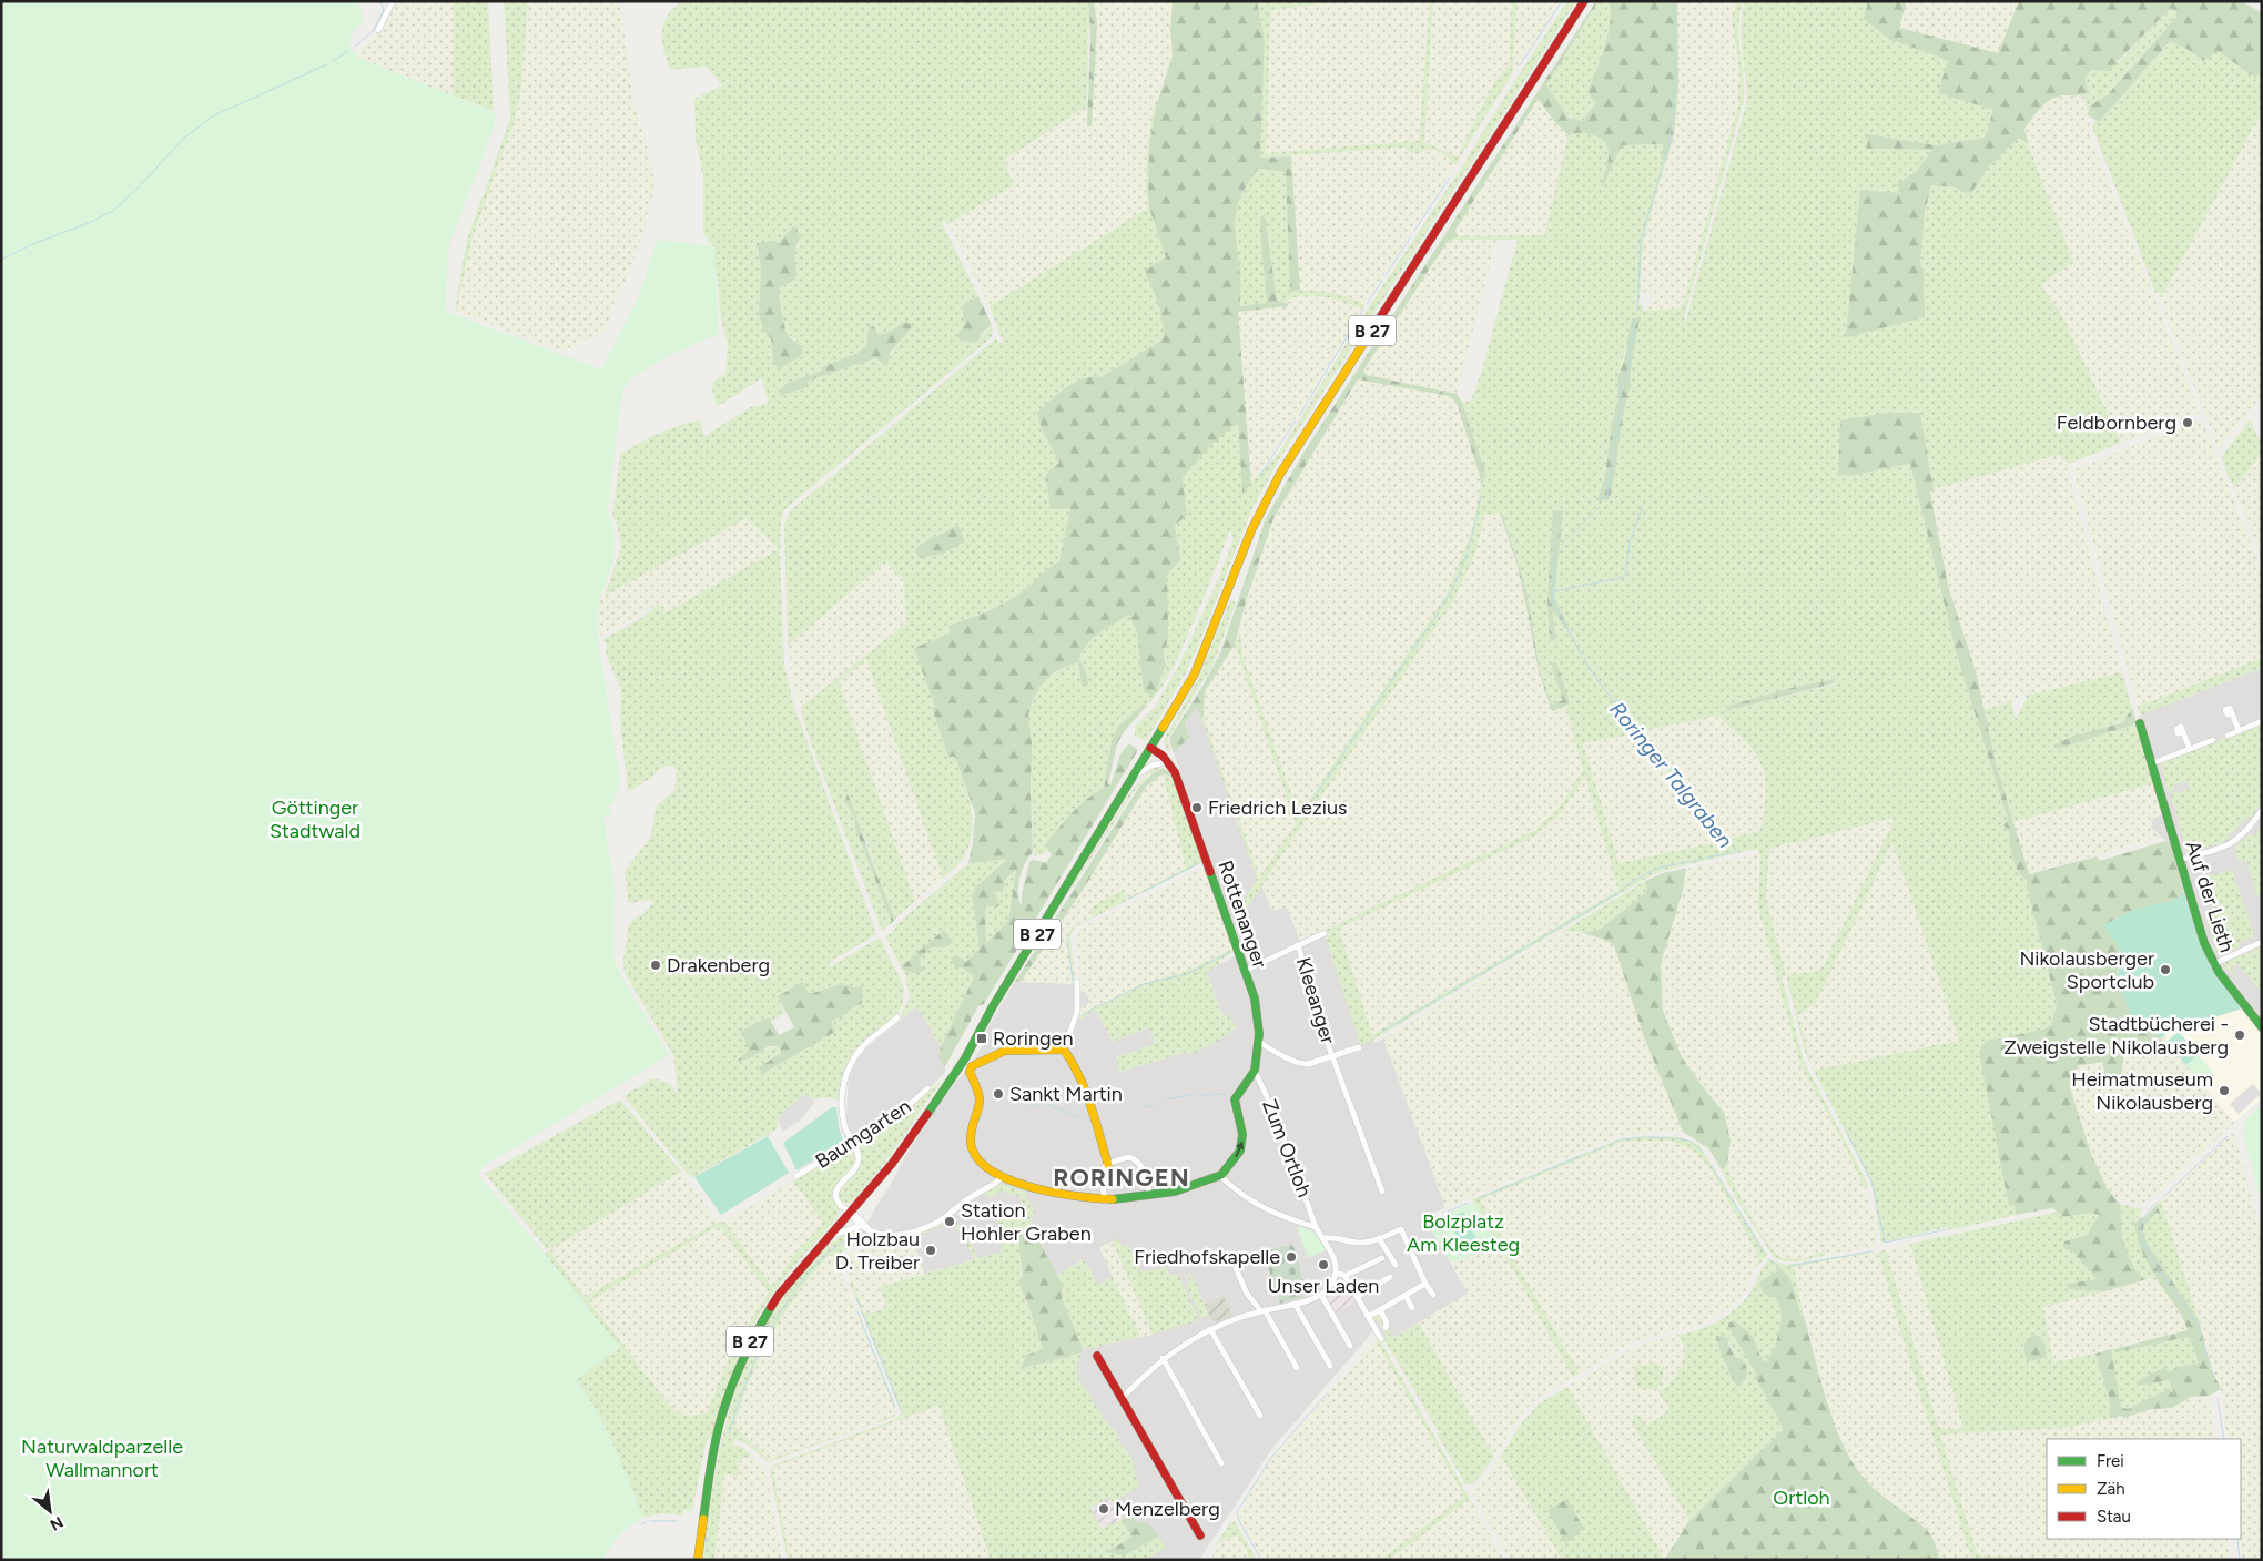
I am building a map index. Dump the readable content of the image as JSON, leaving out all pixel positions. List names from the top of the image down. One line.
{"streets":{"main road":["B 27","Auf der Lieth","Rottenanger"],"street":["Kleeanger","Baumgarten","Zum Ortloh"]},"crossings":[["B 27","Rottenanger"],["Rottenanger","Kleeanger"],["Rottenanger","Zum Ortloh"]],"districts":["RORINGEN"],"water":["Roringer Talgraben"],"parks":["Göttinger Stadtwald","Bolzplatz Am Kleesteg","Naturwaldparzelle Wallmannort","Ortloh"],"places":{"other":["Feldbornberg","Friedrich Lezius","Drakenberg","Nikolausberger Sportclub","Stadtbücherei - Zweigstelle Nikolausberg","Heimatmuseum Nikolausberg","Sankt Martin","Station Hohler Graben","Holzbau D. Treiber","Friedhofskapelle","Unser Laden","Menzelberg"],"transit":["Roringen"]},"legend":["Frei","Zäh","Stau"],"north":"bottom right"}
